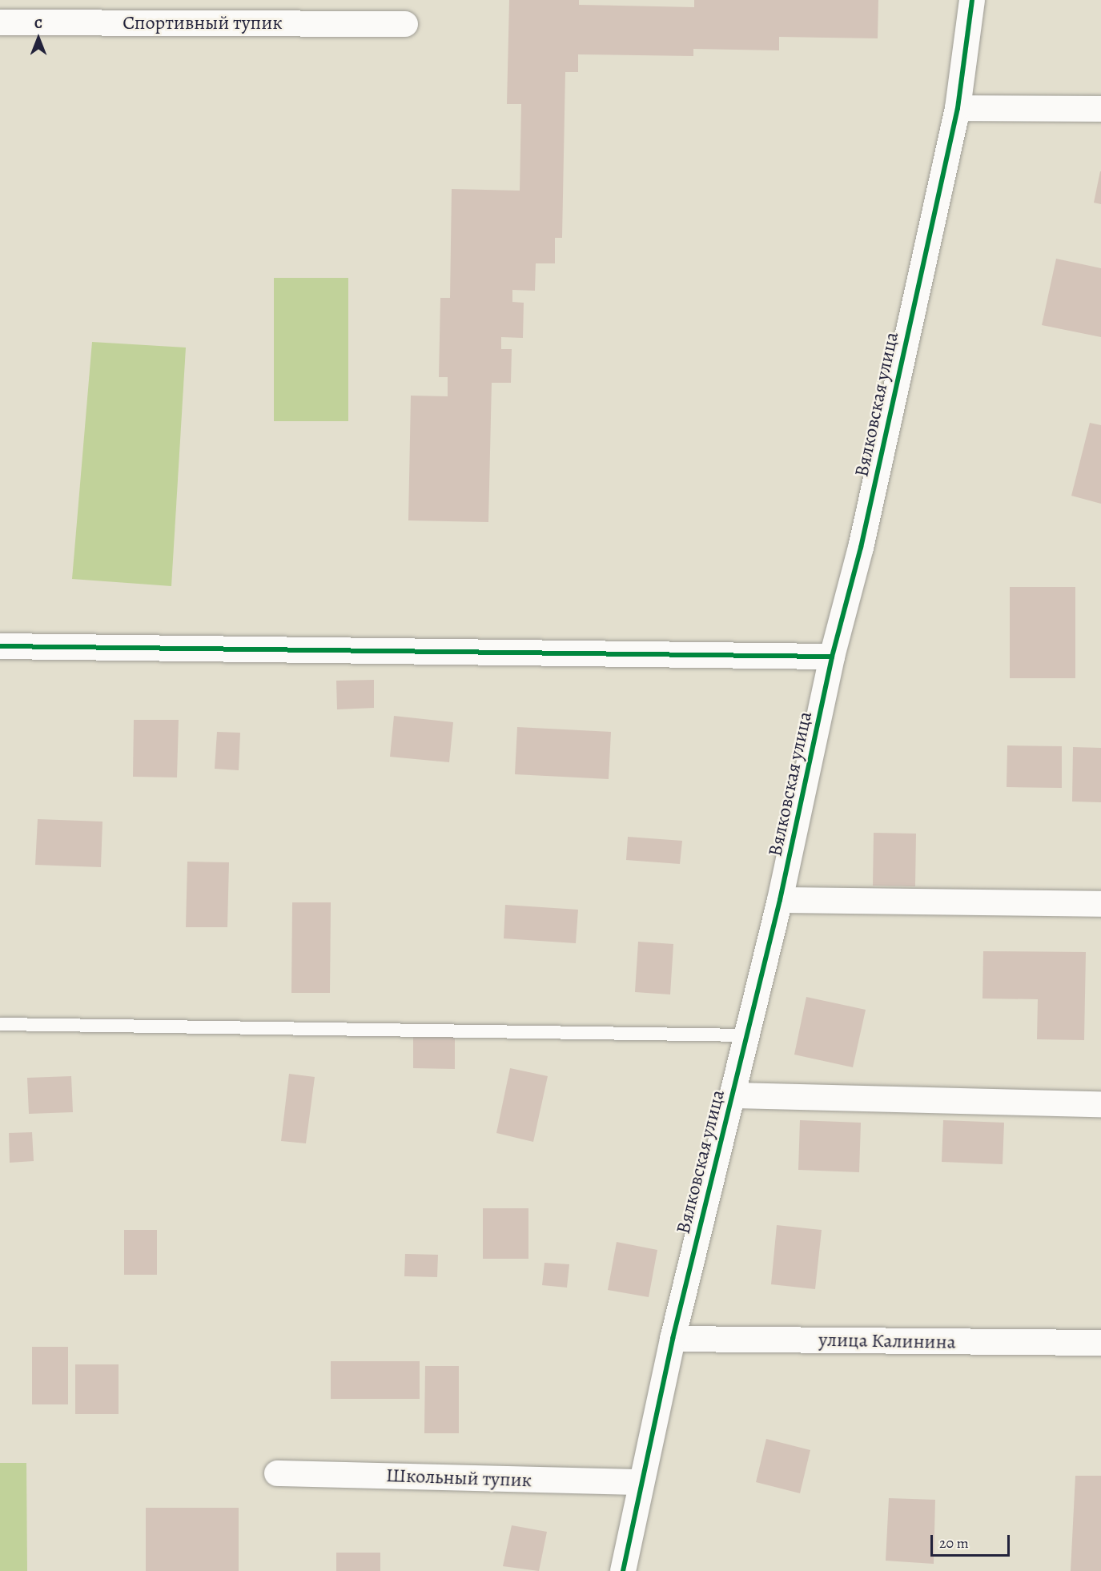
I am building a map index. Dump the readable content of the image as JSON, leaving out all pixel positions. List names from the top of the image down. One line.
{"streets":{"street":["Спортивный тупик","Вялковская улица","улица Калинина","Школьный тупик"]},"crossings":[["Вялковская улица","улица Калинина"],["Вялковская улица","Школьный тупик"]],"scale_bar":"20 m","north":"top"}
